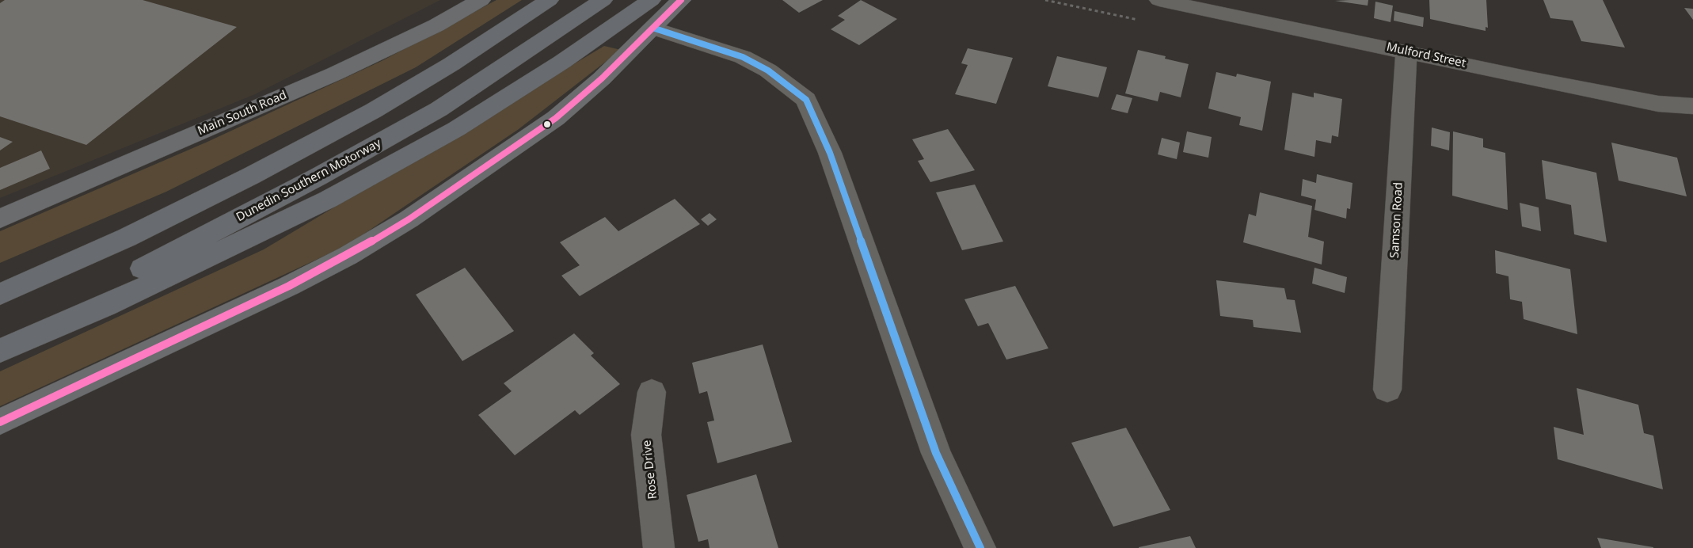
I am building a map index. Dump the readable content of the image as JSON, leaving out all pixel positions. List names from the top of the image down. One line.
{"streets":{"highway":["Dunedin Southern Motorway"],"main road":["Main South Road"],"street":["Mulford Street","Samson Road","Rose Drive"]},"crossings":[["Mulford Street","Samson Road"]]}
